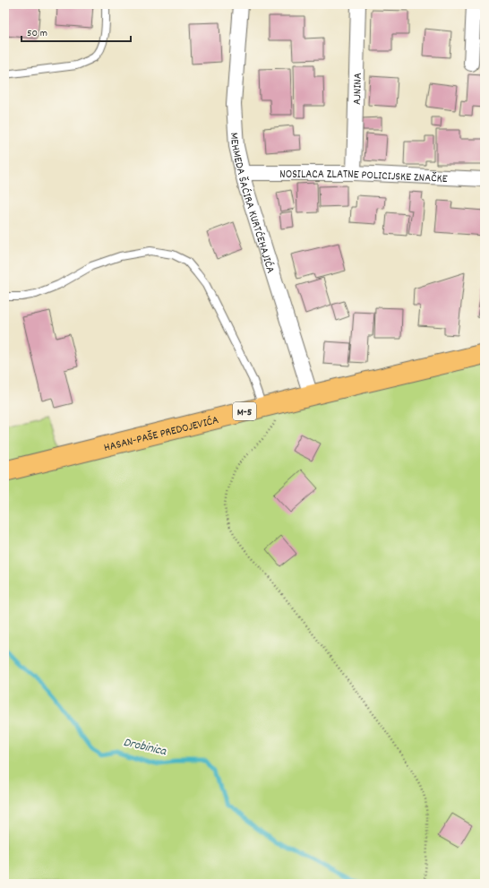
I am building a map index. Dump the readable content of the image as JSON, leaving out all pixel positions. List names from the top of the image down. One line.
{"streets":{"main road":["M-5","HASAN-PAŠE PREDOJEVIĆA"],"street":["AJNINA","NOSILACA ZLATNE POLICIJSKE ZNAČKE","MEHMEDA ŠAĆIRA KURTĆEHAJIĆA"]},"crossings":[["AJNINA","NOSILACA ZLATNE POLICIJSKE ZNAČKE"],["NOSILACA ZLATNE POLICIJSKE ZNAČKE","MEHMEDA ŠAĆIRA KURTĆEHAJIĆA"],["MEHMEDA ŠAĆIRA KURTĆEHAJIĆA","HASAN-PAŠE PREDOJEVIĆA"]],"water":["Drobinica"],"scale_bar":"50 m"}
